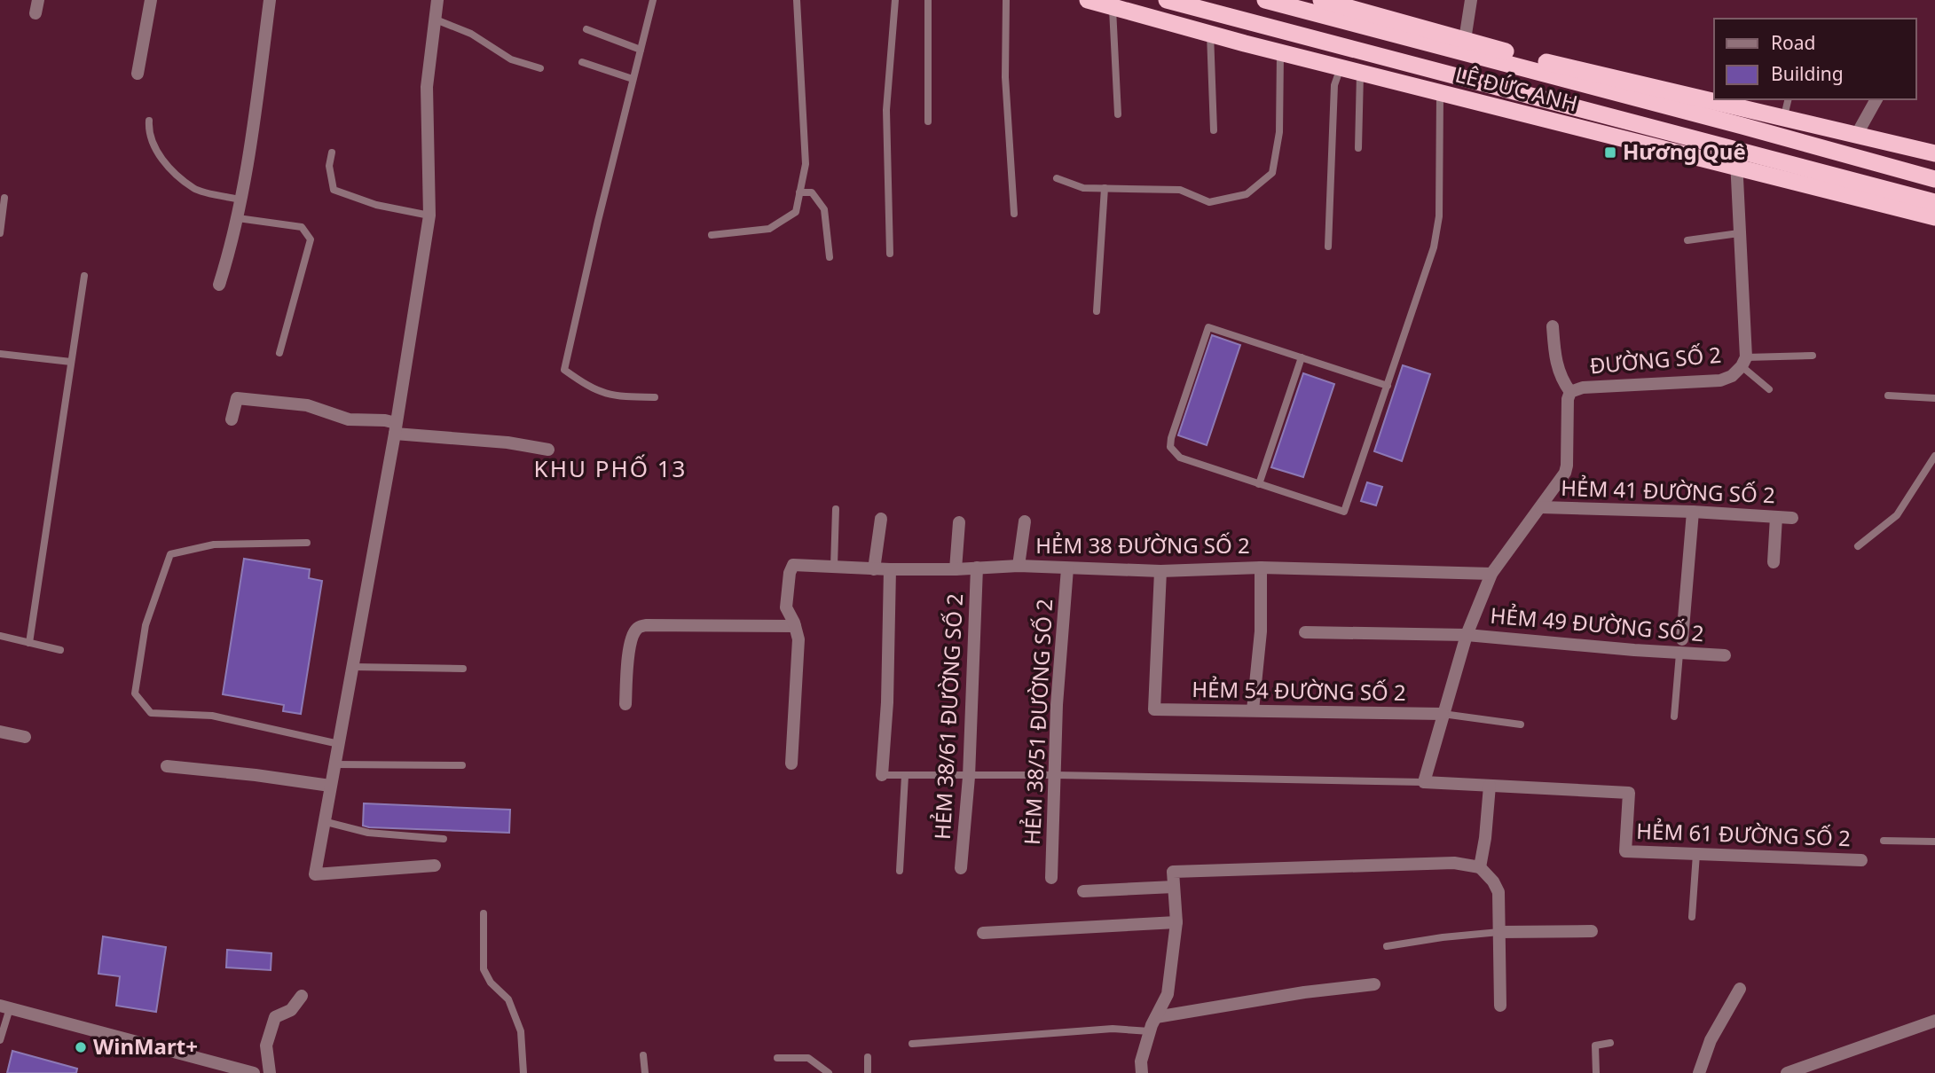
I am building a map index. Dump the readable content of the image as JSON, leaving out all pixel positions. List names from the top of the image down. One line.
{"streets":{"highway":["LÊ ĐỨC ANH"],"street":["ĐƯỜNG SỐ 2","HẺM 41 ĐƯỜNG SỐ 2","HẺM 38 ĐƯỜNG SỐ 2","HẺM 49 ĐƯỜNG SỐ 2","HẺM 54 ĐƯỜNG SỐ 2","HẺM 38/61 ĐƯỜNG SỐ 2","HẺM 38/51 ĐƯỜNG SỐ 2","HẺM 61 ĐƯỜNG SỐ 2"]},"crossings":[["LÊ ĐỨC ANH","ĐƯỜNG SỐ 2"],["ĐƯỜNG SỐ 2","HẺM 41 ĐƯỜNG SỐ 2"],["ĐƯỜNG SỐ 2","HẺM 38 ĐƯỜNG SỐ 2"],["ĐƯỜNG SỐ 2","HẺM 49 ĐƯỜNG SỐ 2"],["ĐƯỜNG SỐ 2","HẺM 54 ĐƯỜNG SỐ 2"],["ĐƯỜNG SỐ 2","HẺM 61 ĐƯỜNG SỐ 2"],["HẺM 38 ĐƯỜNG SỐ 2","HẺM 54 ĐƯỜNG SỐ 2"],["HẺM 38 ĐƯỜNG SỐ 2","HẺM 38/61 ĐƯỜNG SỐ 2"],["HẺM 38 ĐƯỜNG SỐ 2","HẺM 38/51 ĐƯỜNG SỐ 2"]],"districts":["KHU PHỐ 13"],"places":{"transit":["Hương Quê"],"other":["WinMart+"]},"legend":["Road","Building"]}
